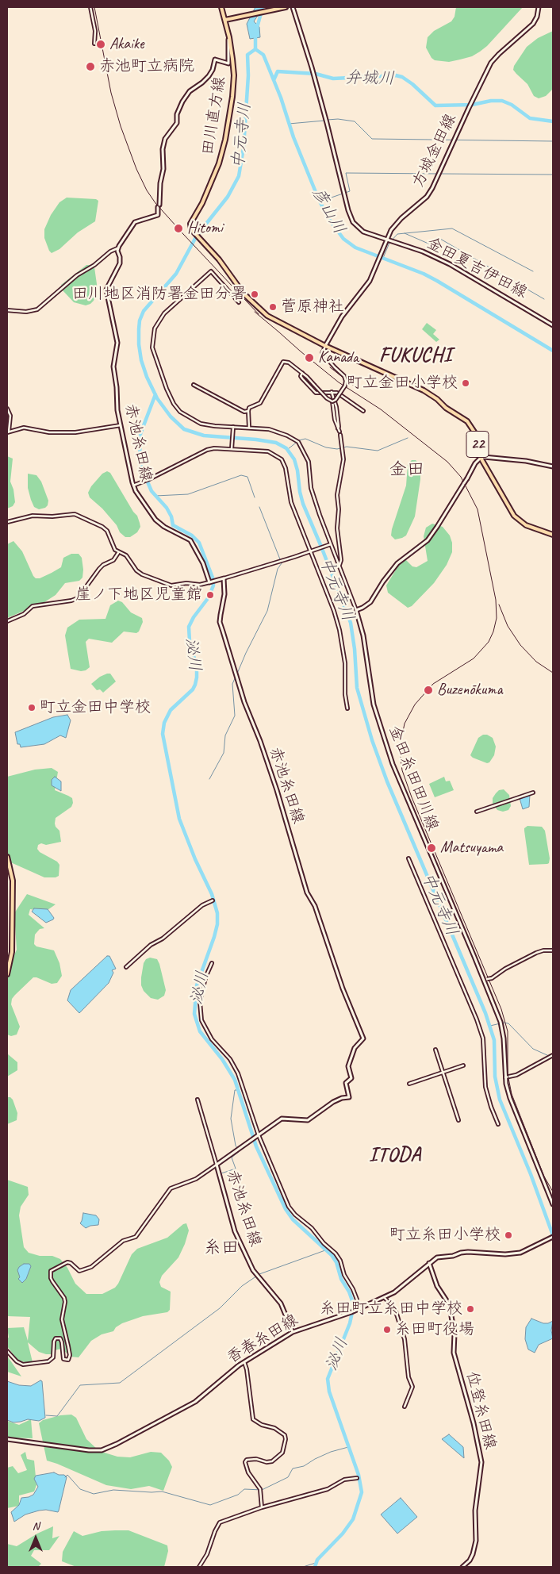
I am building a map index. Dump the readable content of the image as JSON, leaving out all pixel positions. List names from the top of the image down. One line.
{"streets":{"main road":["田川直方線","方城金田線","金田夏吉伊田線","赤池糸田線","22","金田糸田田川線","香春糸田線","位登糸田線"]},"crossings":[["田川直方線","方城金田線"],["方城金田線","金田夏吉伊田線"],["赤池糸田線","香春糸田線"],["香春糸田線","位登糸田線"]],"districts":["FUKUCHI","金田","ITODA","糸田"],"water":["弁城川","中元寺川","彦山川","泌川"],"places":["Akaike","赤池町立病院","Hitomi","田川地区消防署金田分署","菅原神社","Kanada","町立金田小学校","崖ノ下地区児童館","Buzenōkuma","町立金田中学校","Matsuyama","町立糸田小学校","糸田町立糸田中学校","糸田町役場"],"north":"top"}
